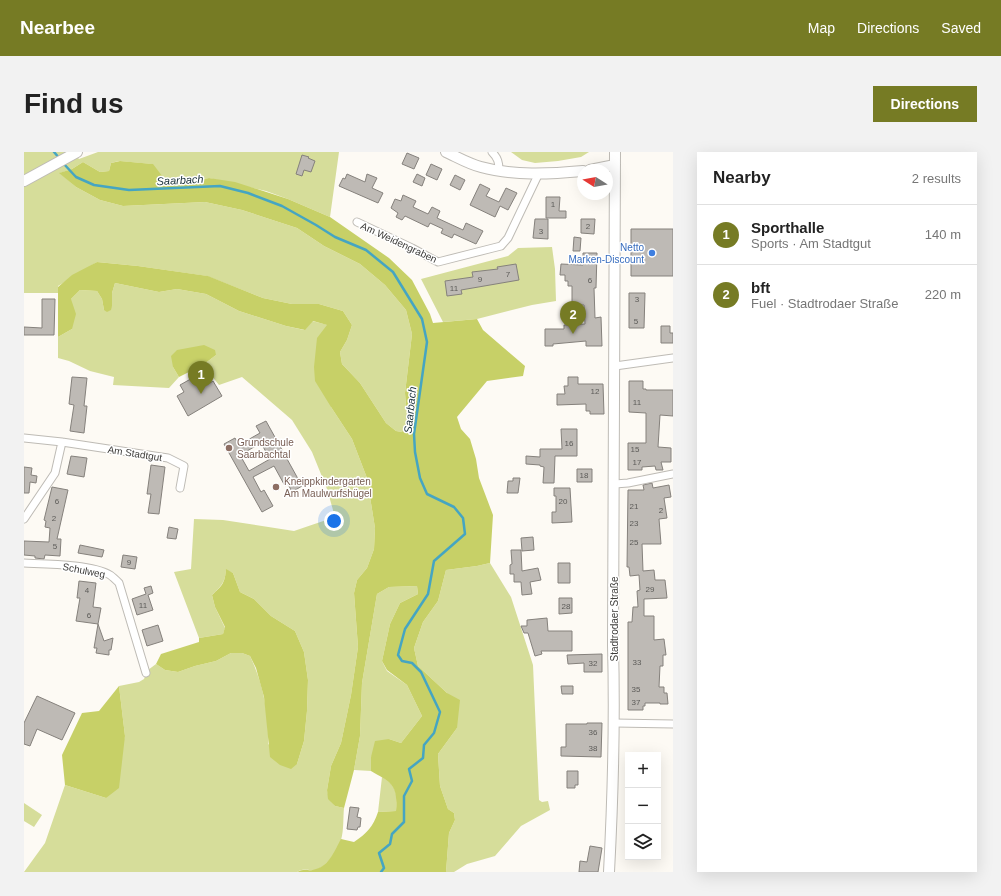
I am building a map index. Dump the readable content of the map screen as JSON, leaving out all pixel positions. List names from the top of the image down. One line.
{"streets":{"main road":["Stadtrodaer Straße"],"street":["Am Weidengraben","Am Stadtgut","Schulweg"]},"water":["Saarbach"],"places":["Netto Marken-Discount","Grundschule Saarbachtal","Kneippkindergarten Am Maulwurfshügel"],"house_numbers":["1","2","3","7","9","6","11","3","5","12","11","16","15","17","18","6","20","21","2","2","23","25","5","9","29","4","11","28","6","33","32","35","37","36","38"],"north":"left","page":{"header":"Nearbee","nav":["Map","Directions","Saved"],"buttons":"Directions","title":"Find us","heading":["Nearby","2 results"],"list":[{"mark":"1","name":"Sporthalle","note":"Sports · Am Stadtgut","value":"140 m"},{"mark":"2","name":"bft","note":"Fuel · Stadtrodaer Straße","value":"220 m"}],"pins":["2","1"],"map_buttons":["+","−"]}}
